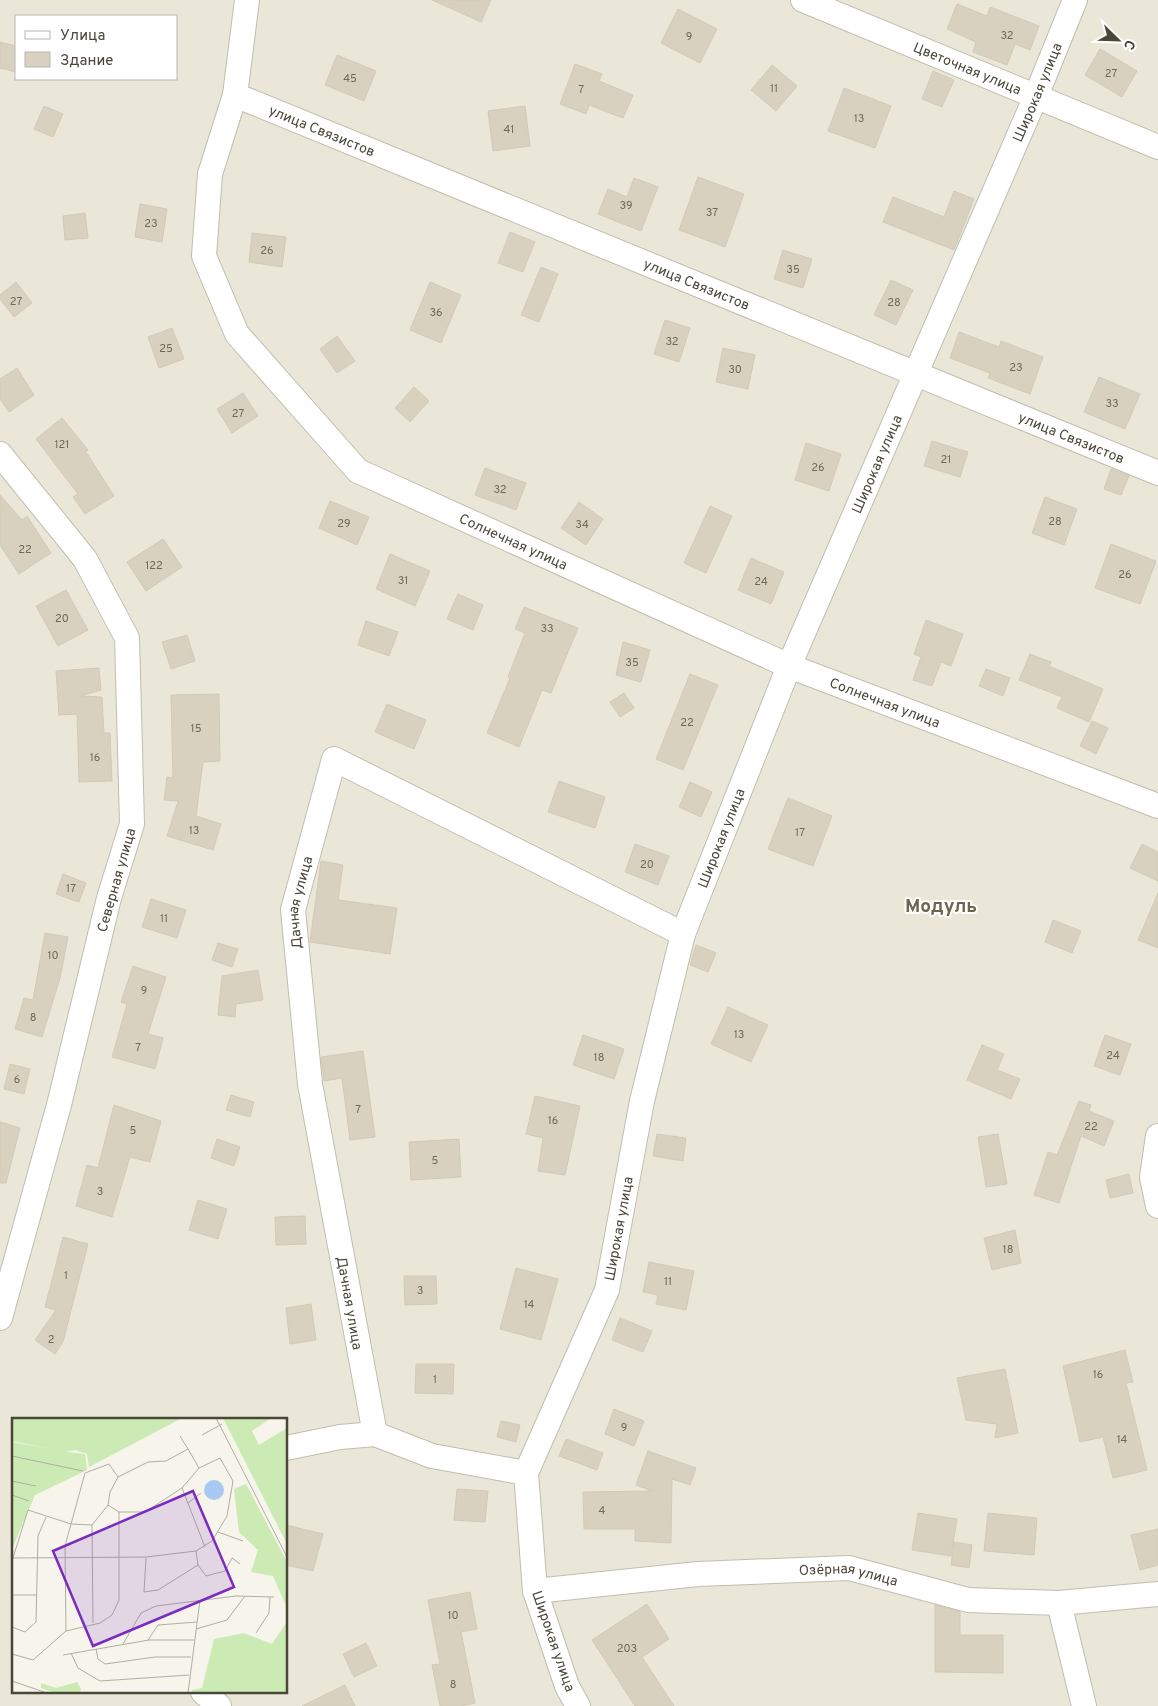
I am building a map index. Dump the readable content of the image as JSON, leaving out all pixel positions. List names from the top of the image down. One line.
{"streets":{"street":["Цветочная улица","Широкая улица","улица Связистов","Солнечная улица","Северная улица","Дачная улица","Озёрная улица"]},"crossings":[["Цветочная улица","Широкая улица"],["Широкая улица","улица Связистов"],["Широкая улица","Солнечная улица"],["Широкая улица","Дачная улица"],["Широкая улица","Озёрная улица"],["улица Связистов","Солнечная улица"]],"districts":["Модуль"],"house_numbers":["32","9","27","45","11","7","13","41","39","37","23","26","35","27","28","36","32","25","23","30","33","27","121","21","26","32","28","29","34","22","122","26","31","24","20","33","35","22","15","16","13","17","20","17","11","10","9","8","13","7","24","18","6","7","16","22","5","5","3","18","1","11","3","14","2","16","1","9","14","4","10","203","8"],"legend":["Улица","Здание"],"north":"bottom right"}
